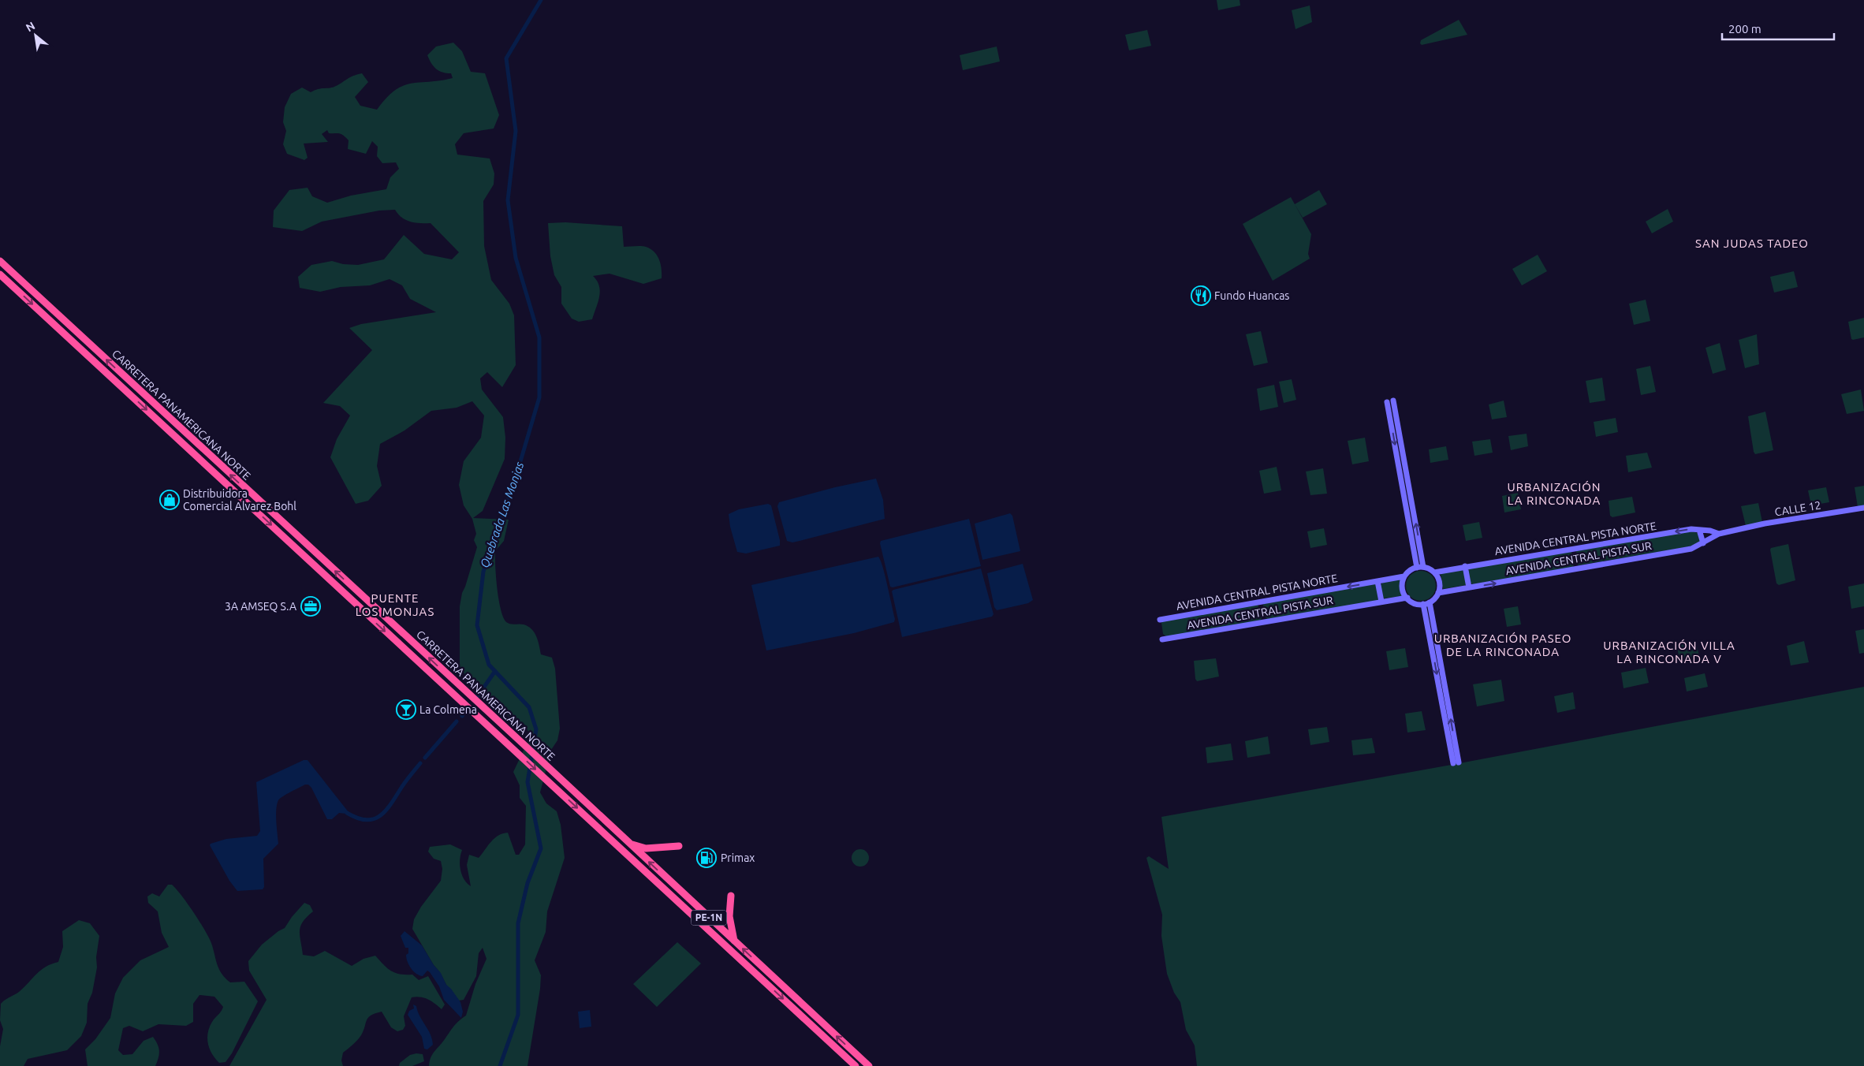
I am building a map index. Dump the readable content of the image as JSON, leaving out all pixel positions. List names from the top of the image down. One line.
{"streets":{"highway":["CARRETERA PANAMERICANA NORTE","PE-1N"],"street":["CALLE 12","AVENIDA CENTRAL PISTA NORTE","AVENIDA CENTRAL PISTA SUR"]},"crossings":[["CALLE 12","AVENIDA CENTRAL PISTA NORTE"],["CALLE 12","AVENIDA CENTRAL PISTA SUR"],["AVENIDA CENTRAL PISTA NORTE","AVENIDA CENTRAL PISTA SUR"]],"one_way":["AVENIDA CENTRAL PISTA NORTE","AVENIDA CENTRAL PISTA SUR"],"districts":["SAN JUDAS TADEO","URBANIZACIÓN LA RINCONADA","PUENTE LOS MONJAS","URBANIZACIÓN PASEO DE LA RINCONADA","URBANIZACIÓN VILLA LA RINCONADA V"],"water":["Quebrada Las Monjas"],"places":{"restaurant":["Fundo Huancas"],"shop":["Distribuidora Comercial Alvarez Bohl"],"office":["3A AMSEQ S.A"],"bar":["La Colmena"],"fuel station":["Primax"]},"scale_bar":"200 m","north":"top left"}
